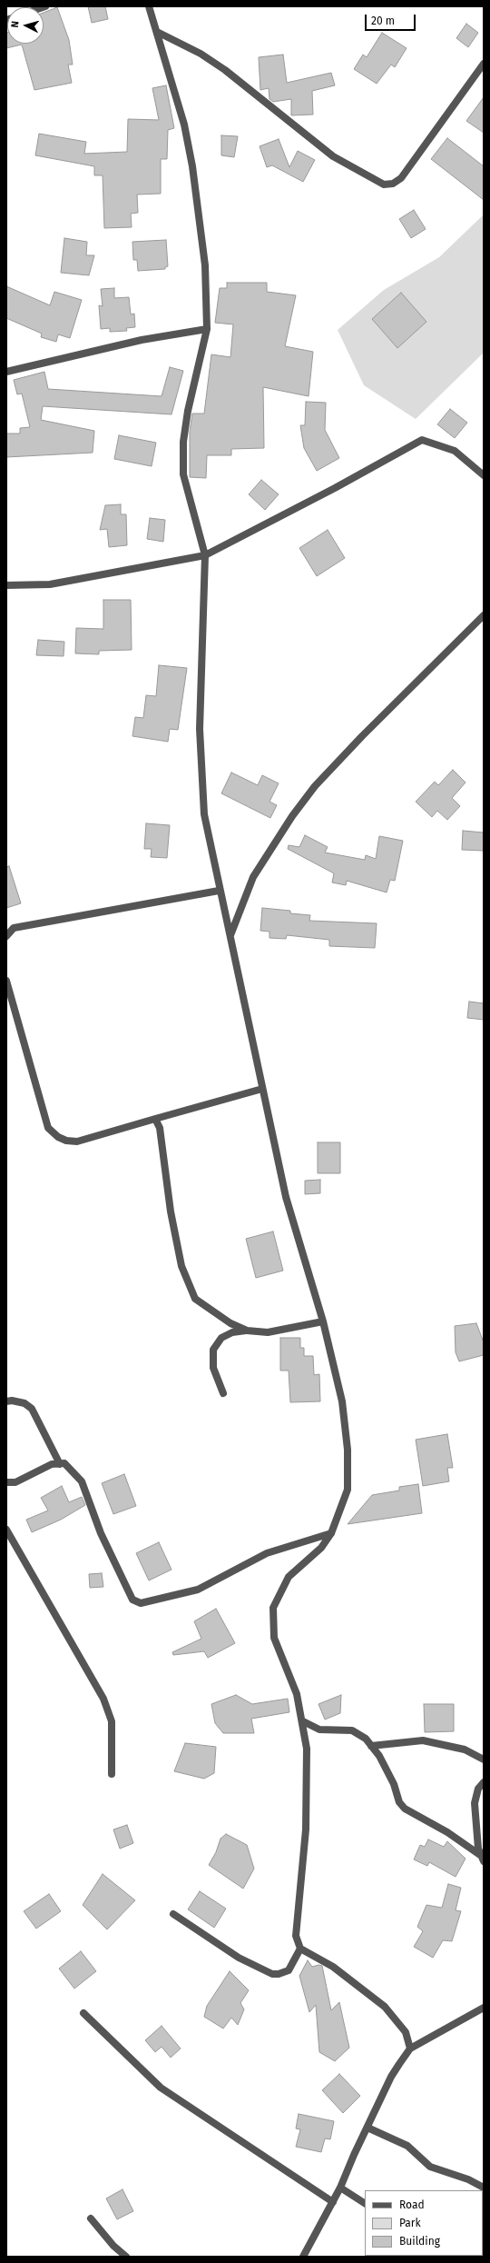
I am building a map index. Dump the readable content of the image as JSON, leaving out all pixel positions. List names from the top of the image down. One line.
{"legend":["Road","Park","Building"],"scale_bar":"20 m","north":"left"}
